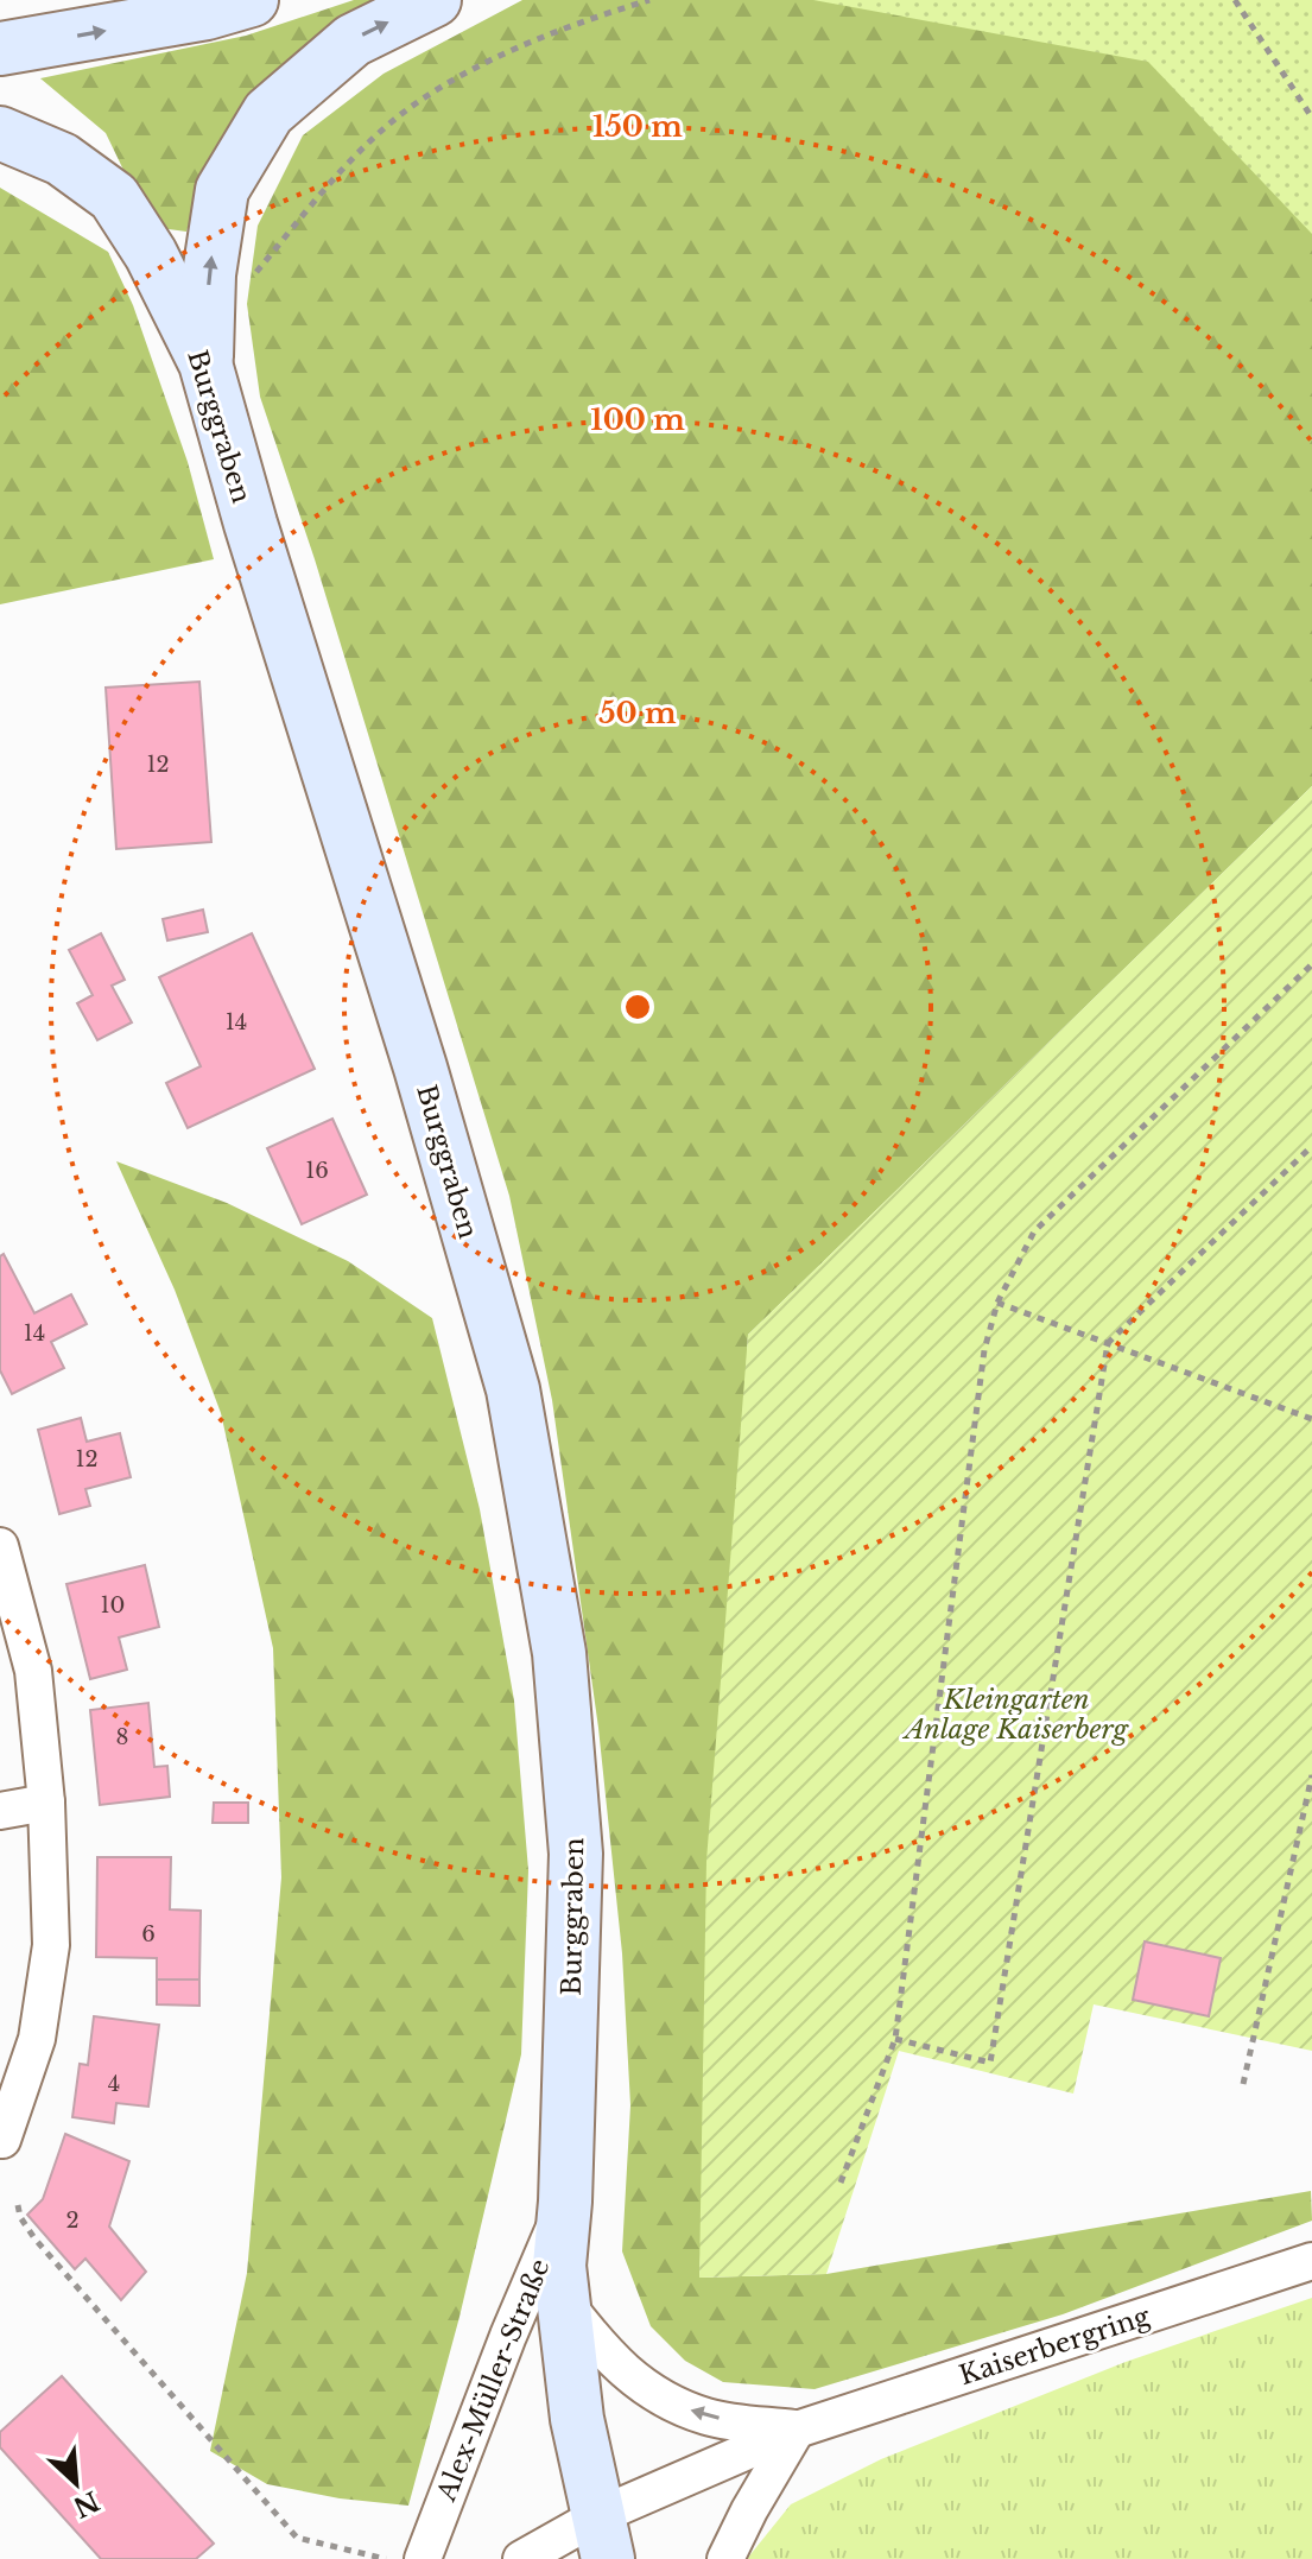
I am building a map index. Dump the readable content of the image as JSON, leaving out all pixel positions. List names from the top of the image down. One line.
{"streets":{"street":["Burggraben","Kaiserbergring","Alex-Müller-Straße"]},"crossings":[["Burggraben","Kaiserbergring"],["Burggraben","Alex-Müller-Straße"]],"parks":["Kleingarten Anlage Kaiserberg"],"house_numbers":["12","14","16","14","12","10","8","6","4","2"],"north":"bottom right","rings":["150 m","100 m","50 m"]}
